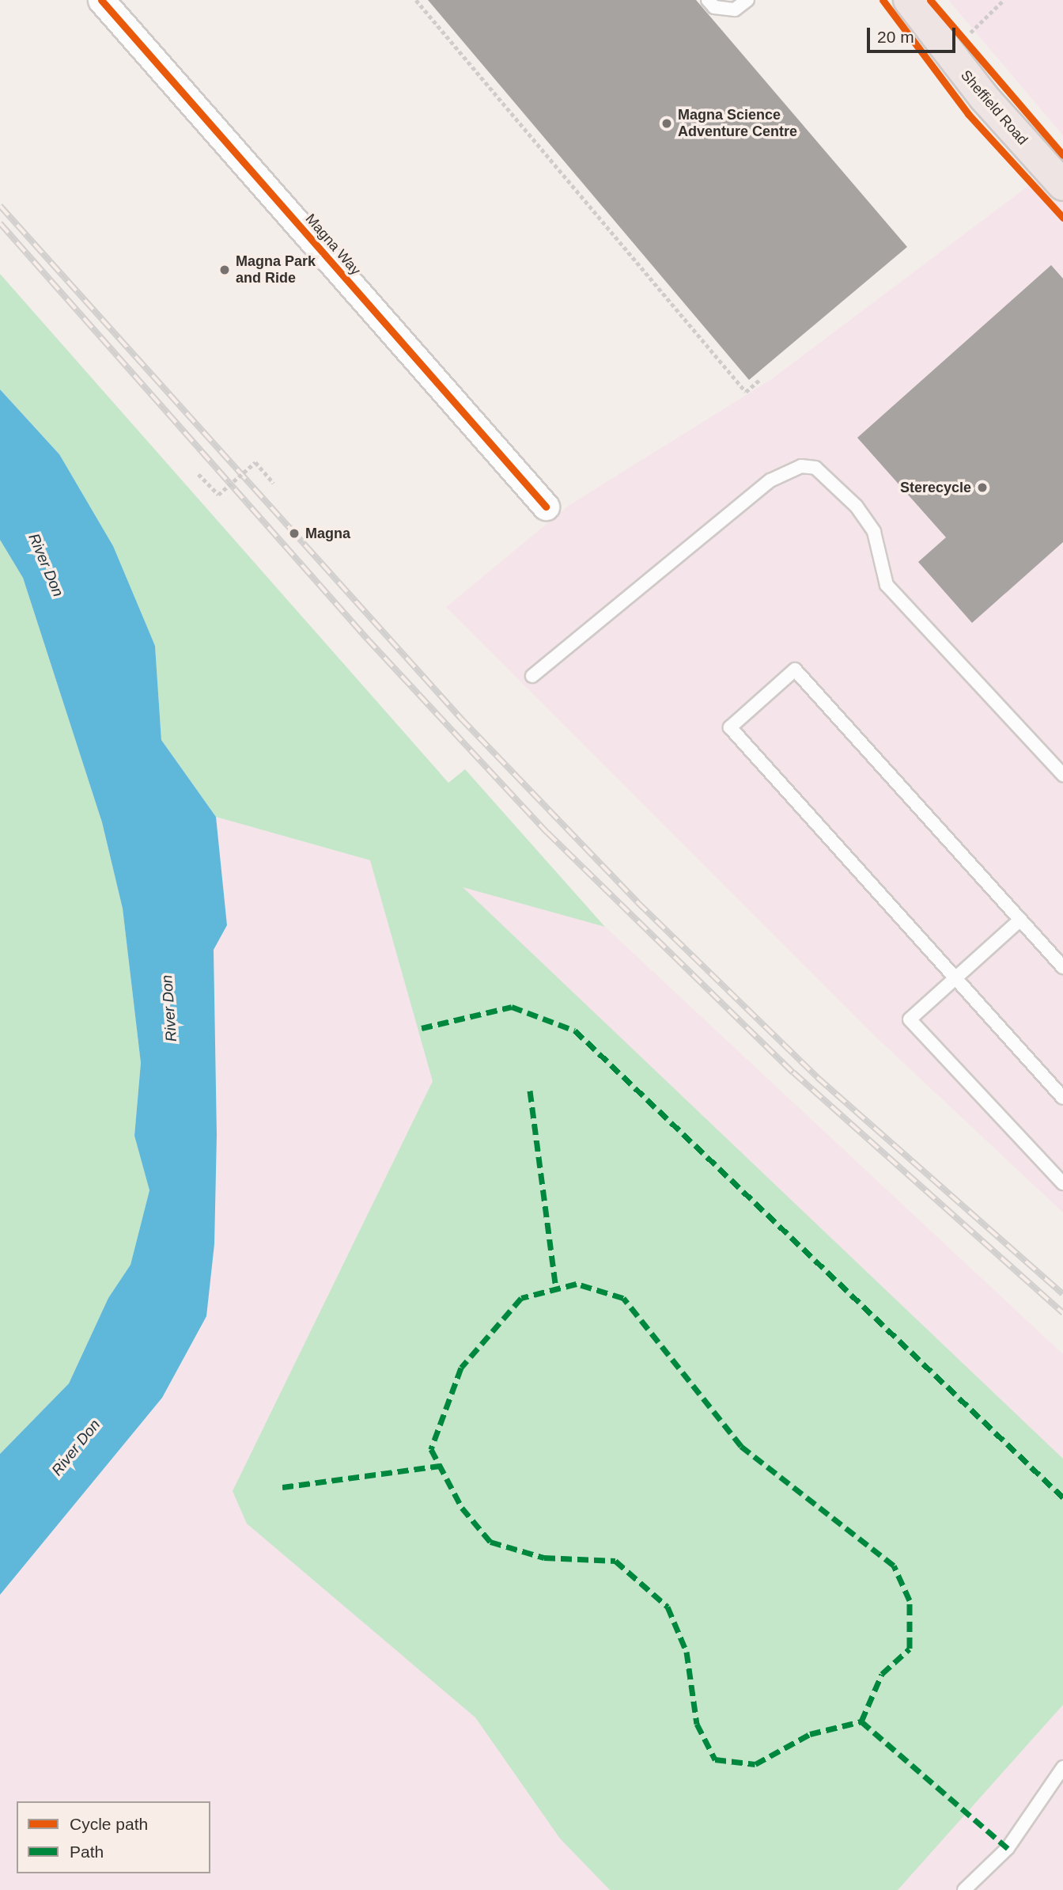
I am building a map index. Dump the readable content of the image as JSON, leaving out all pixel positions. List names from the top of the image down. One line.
{"streets":{"main road":["Sheffield Road"],"street":["Magna Way"]},"water":["River Don"],"places":["Magna Science Adventure Centre","Magna Park and Ride","Sterecycle","Magna"],"legend":["Cycle path","Path"],"scale_bar":"20 m"}
